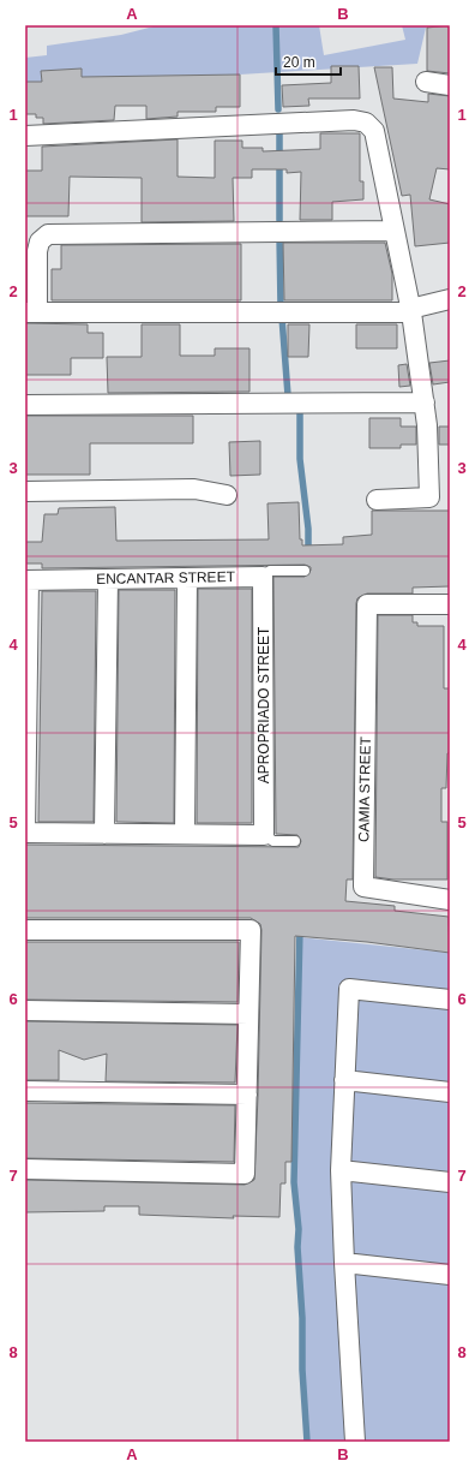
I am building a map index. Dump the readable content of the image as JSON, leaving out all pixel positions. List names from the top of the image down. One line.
{"streets":{"street":["ENCANTAR STREET","APROPRIADO STREET","CAMIA STREET"]},"crossings":[["ENCANTAR STREET","APROPRIADO STREET"]],"scale_bar":"20 m","grid":{"columns":["A","B"],"rows":["1","2","3","4","5","6","7","8"]}}
